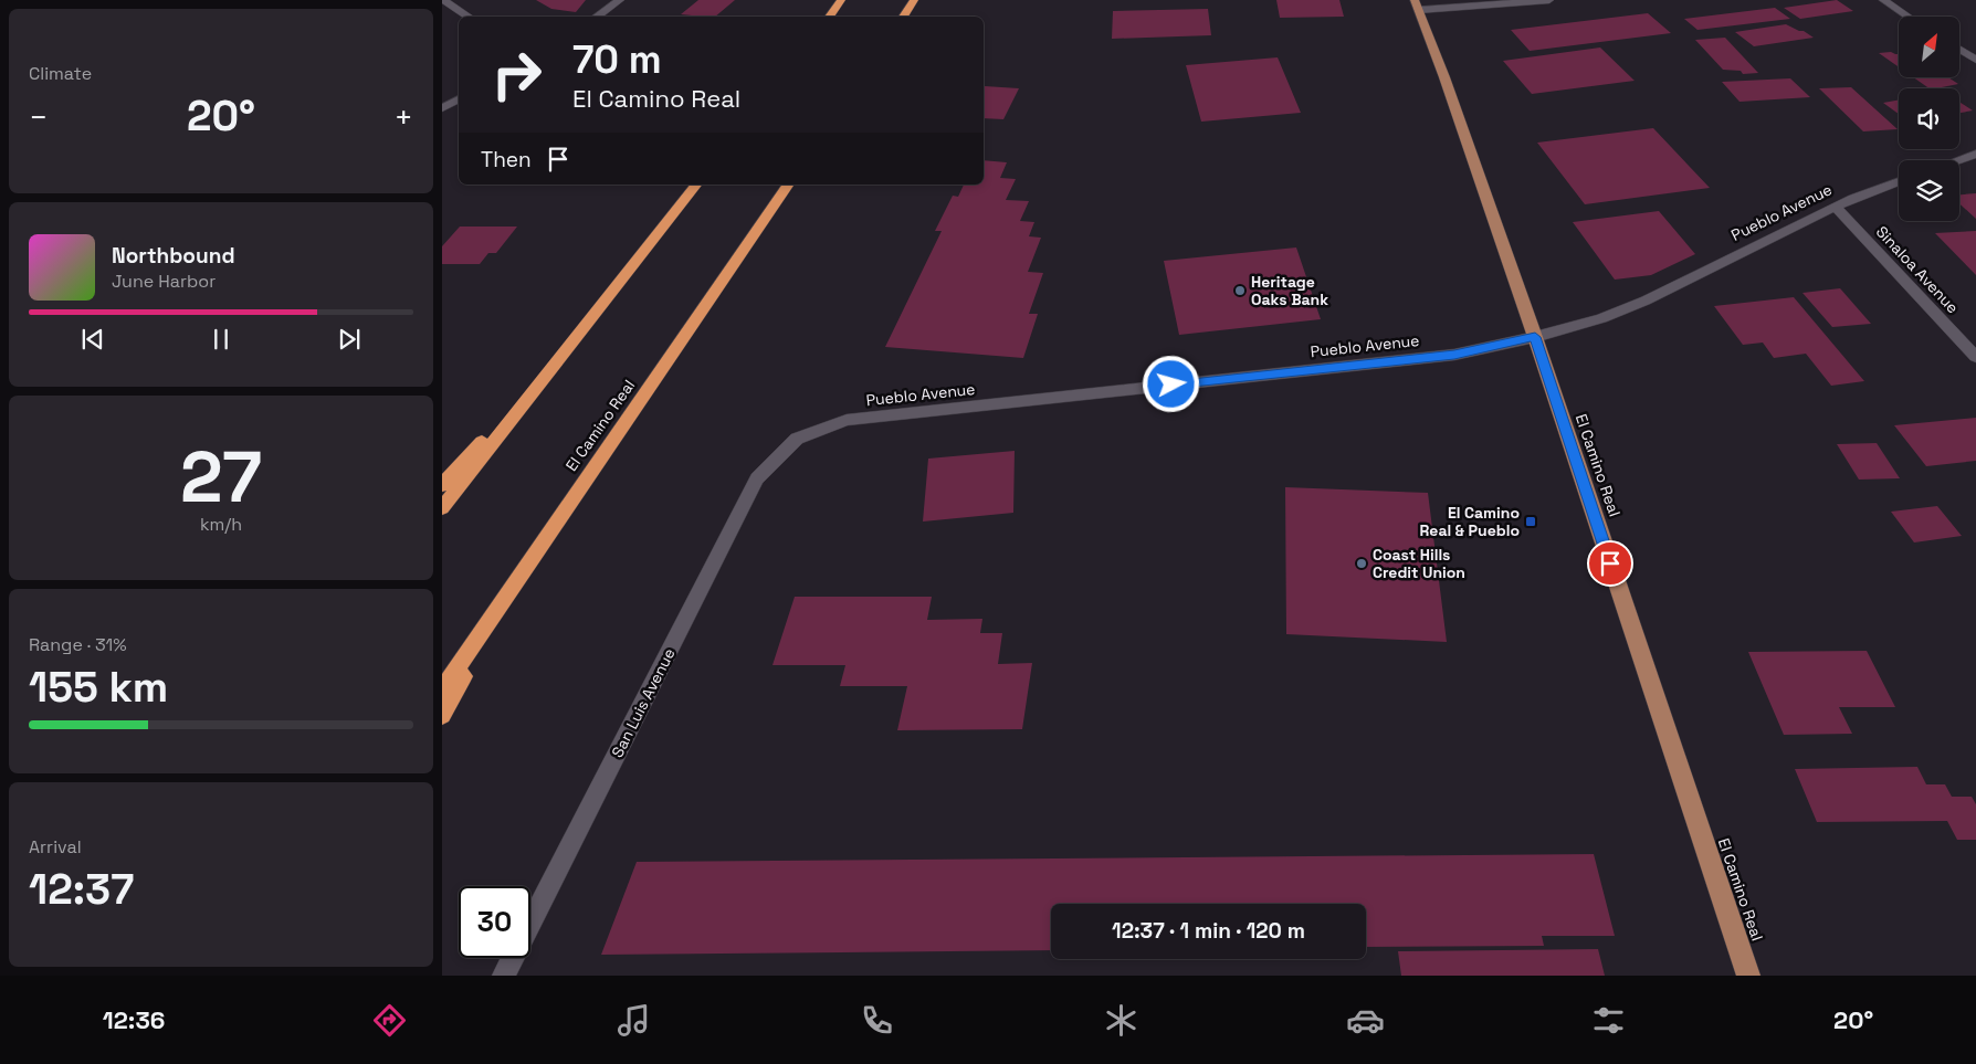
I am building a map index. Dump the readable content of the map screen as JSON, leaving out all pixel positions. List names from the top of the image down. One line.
{"streets":{"highway":["El Camino Real"],"street":["Pueblo Avenue","Sinaloa Avenue","San Luis Avenue"]},"crossings":[["Pueblo Avenue","Sinaloa Avenue"],["Pueblo Avenue","El Camino Real"],["Pueblo Avenue","San Luis Avenue"]],"places":{"other":["Heritage Oaks Bank","Coast Hills Credit Union"],"transit":["El Camino Real & Pueblo"]},"north":"top right","page":{"tile":["Climate",["27","km/h"],["Range · 31%","155 km"],["Arrival","12:37"]],"turn":["70 m","El Camino Real"],"heat":["−","20°","+"],"then":"Then","song":["Northbound","June Harbor"],"limit":"30","trip":"12:37 · 1 min · 120 m","tabs":["12:36","20°"]}}
